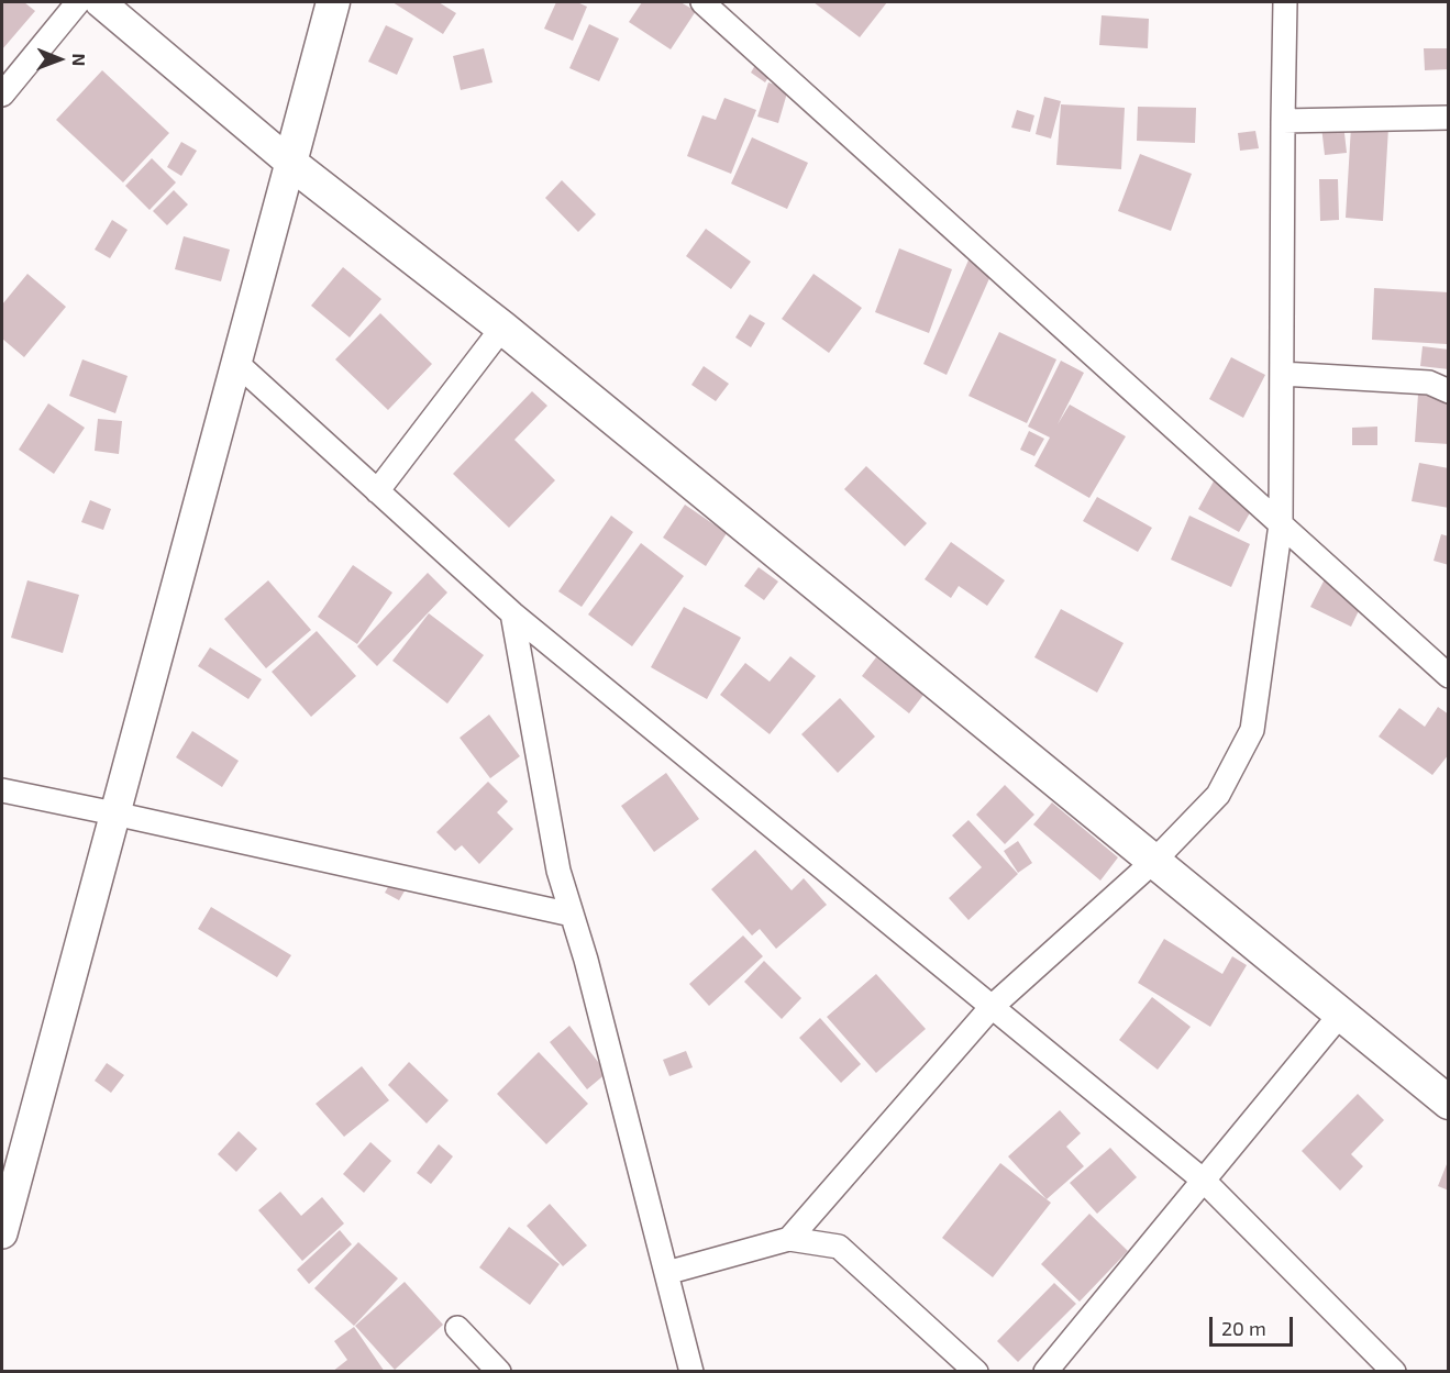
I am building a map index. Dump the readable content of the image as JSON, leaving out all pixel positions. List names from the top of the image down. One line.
{"scale_bar":"20 m","north":"right"}
